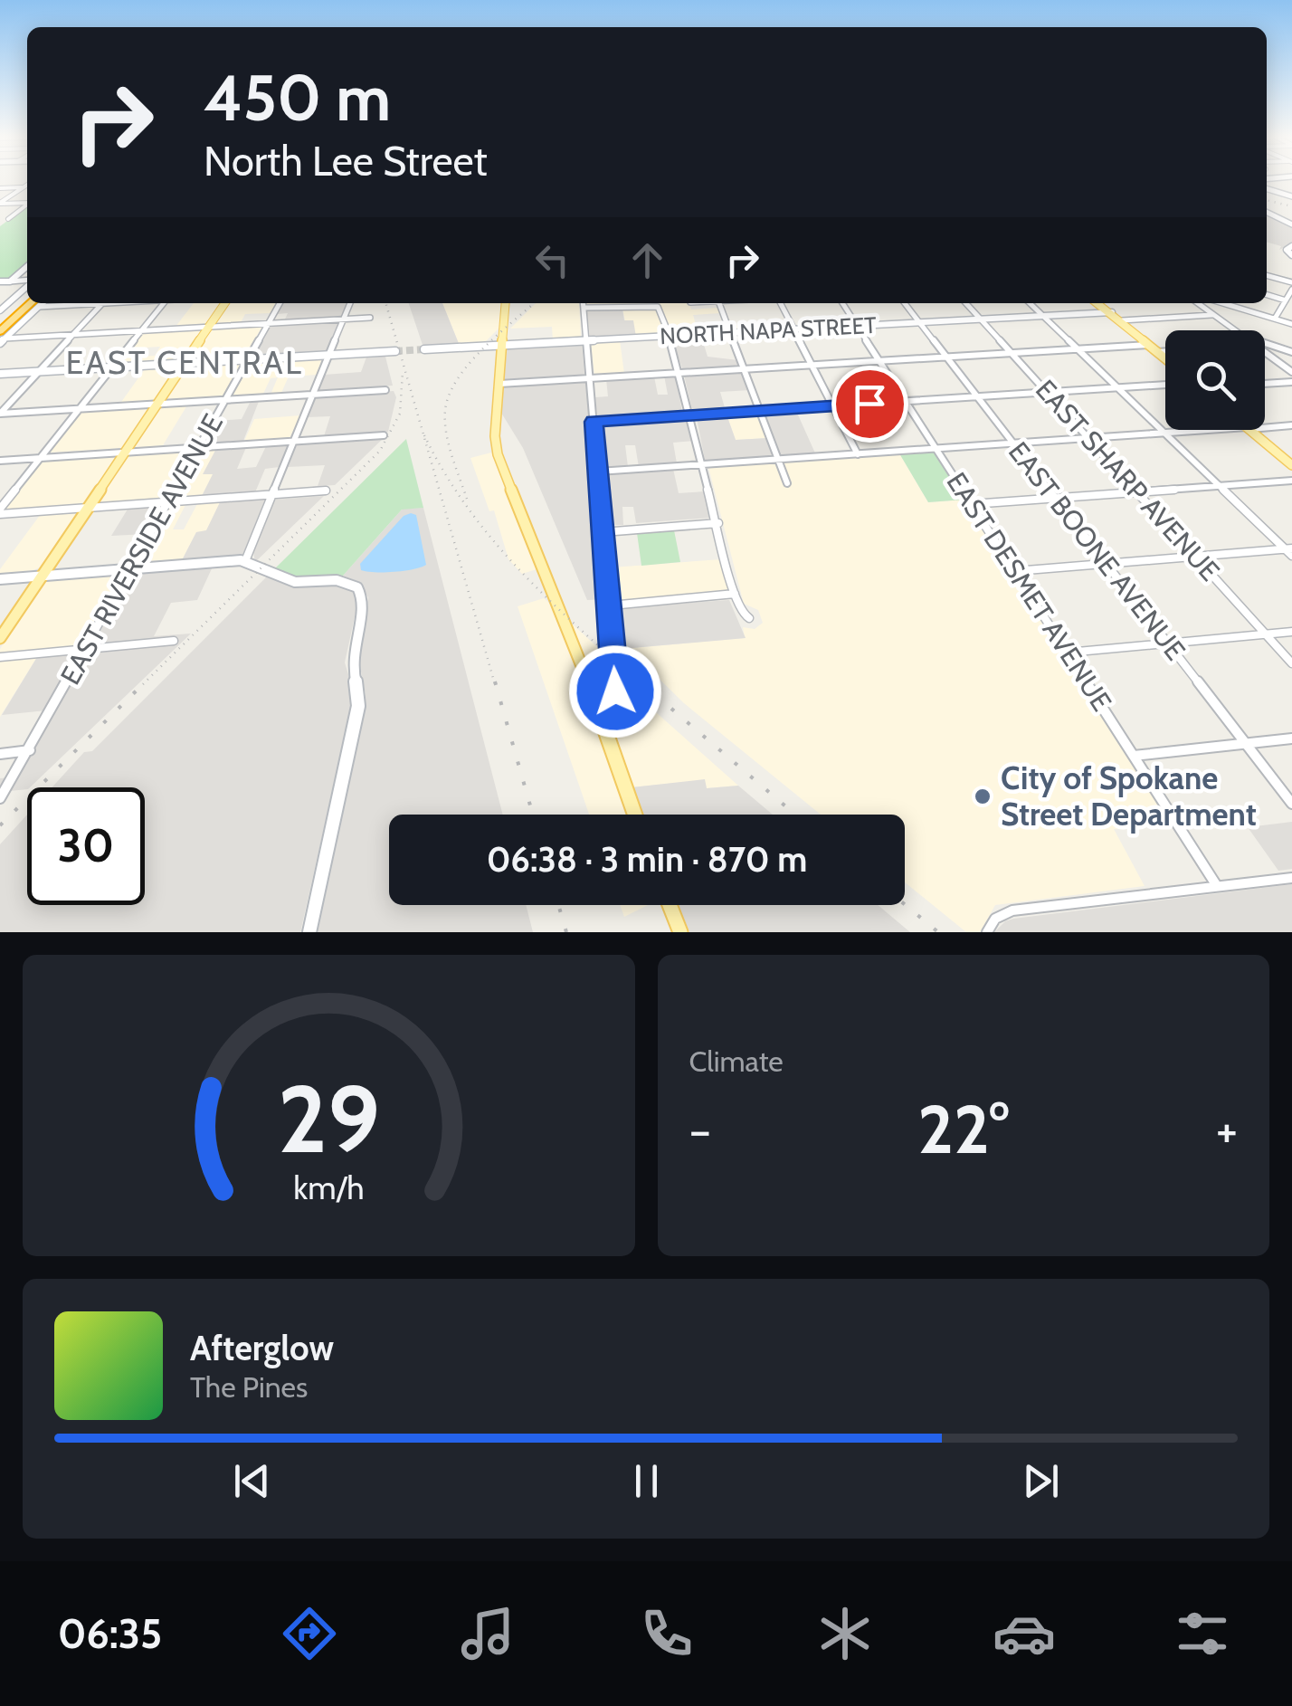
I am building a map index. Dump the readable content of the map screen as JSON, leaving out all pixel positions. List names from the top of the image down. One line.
{"streets":{"main road":["NORTH NAPA STREET"],"street":["EAST SHARP AVENUE","EAST RIVERSIDE AVENUE","EAST BOONE AVENUE","EAST DESMET AVENUE"]},"crossings":[["NORTH NAPA STREET","EAST SHARP AVENUE"],["NORTH NAPA STREET","EAST BOONE AVENUE"],["NORTH NAPA STREET","EAST DESMET AVENUE"]],"districts":["EAST CENTRAL"],"places":["City of Spokane Street Department"],"page":{"turn":["450 m","North Lee Street"],"limit":"30","trip":"06:38 · 3 min · 870 m","tile":"Climate","heat":["−","22°","+"],"song":["Afterglow","The Pines"],"tabs":"06:35","gauge":["29","km/h"]}}
